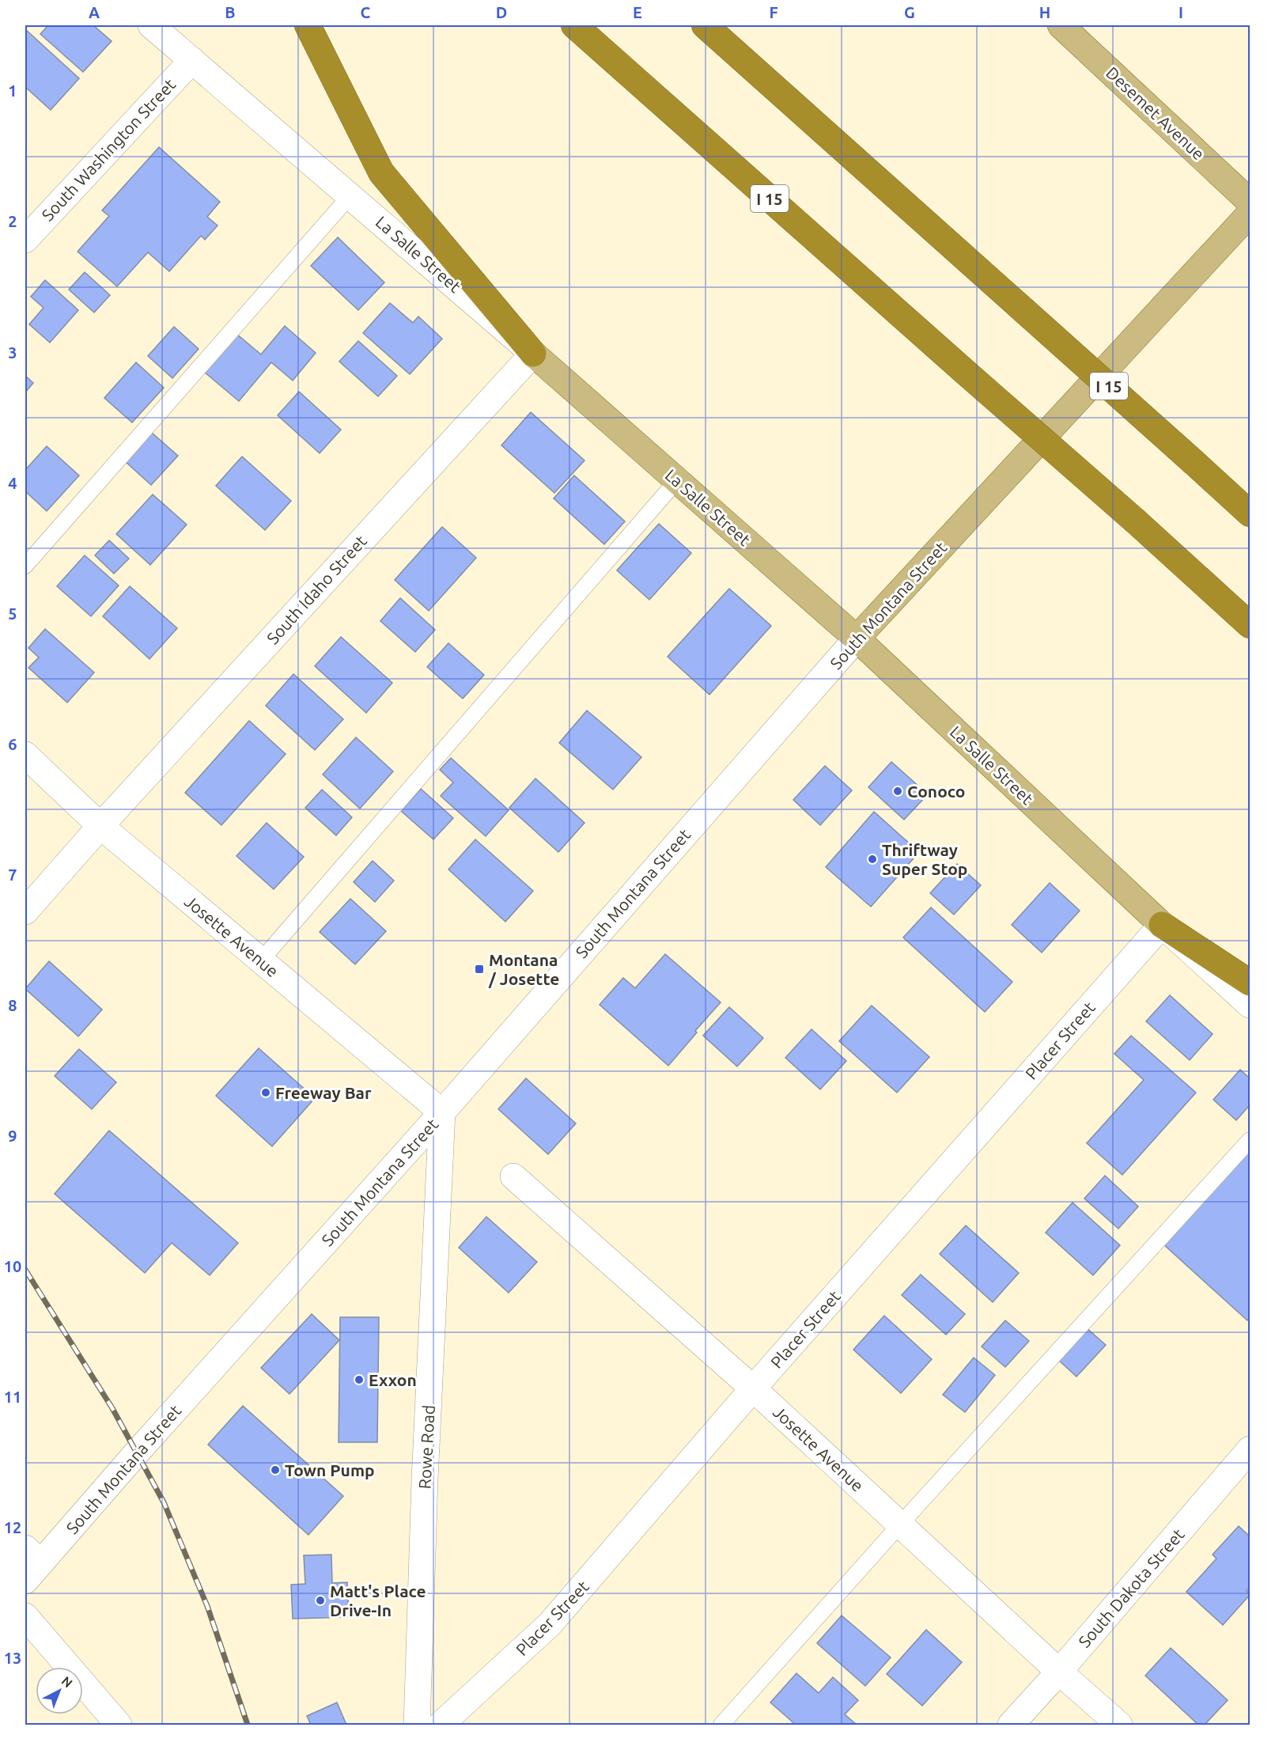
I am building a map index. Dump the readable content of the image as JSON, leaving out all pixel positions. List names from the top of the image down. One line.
{"streets":{"highway":["I 15"],"main road":["Desemet Avenue","La Salle Street","South Montana Street"],"street":["South Washington Street","South Idaho Street","Josette Avenue","Placer Street","Rowe Road","South Dakota Street"]},"crossings":[["South Washington Street","La Salle Street"],["La Salle Street","South Idaho Street"],["La Salle Street","South Montana Street"],["La Salle Street","Placer Street"],["South Idaho Street","Josette Avenue"],["South Montana Street","Josette Avenue"],["South Montana Street","Rowe Road"],["Josette Avenue","Placer Street"],["Josette Avenue","Rowe Road"],["Josette Avenue","South Dakota Street"]],"places":{"other":["Conoco","Thriftway Super Stop","Freeway Bar","Exxon","Town Pump","Matt's Place Drive-In"],"transit":["Montana / Josette"]},"north":"top right","grid":{"columns":["A","B","C","D","E","F","G","H","I"],"rows":["1","2","3","4","5","6","7","8","9","10","11","12","13"]}}
